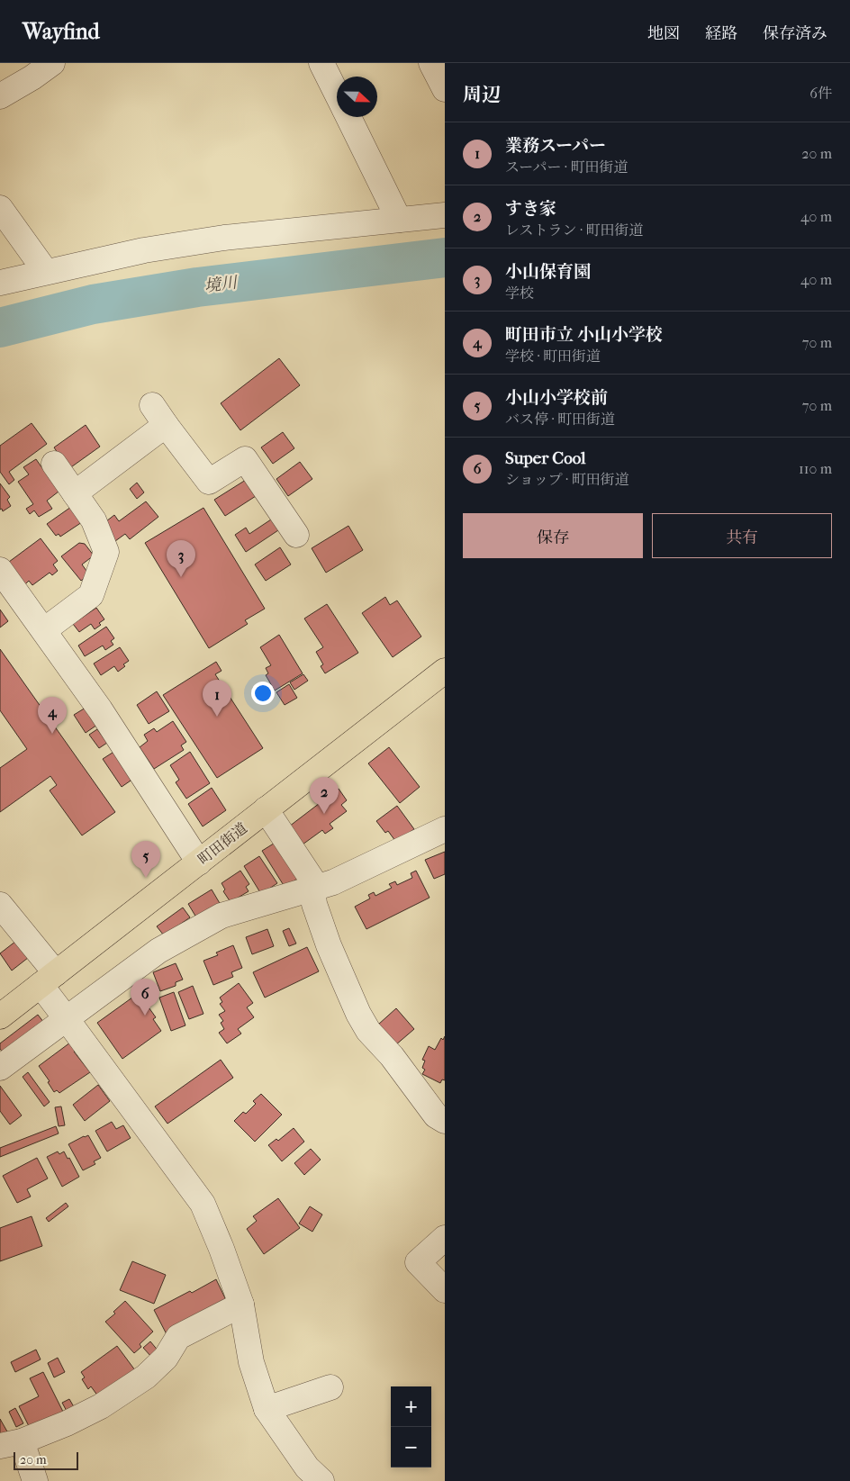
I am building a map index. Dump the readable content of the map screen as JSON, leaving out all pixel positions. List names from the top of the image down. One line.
{"streets":{"main road":["町田街道"]},"water":["境川"],"scale_bar":"20 m","north":"right","page":{"header":"Wayfind","nav":["地図","経路","保存済み"],"heading":["周辺","6件"],"list":[{"mark":"1","name":"業務スーパー","note":"スーパー · 町田街道","value":"20 m"},{"mark":"2","name":"すき家","note":"レストラン · 町田街道","value":"40 m"},{"mark":"3","name":"小山保育園","note":"学校","value":"40 m"},{"mark":"4","name":"町田市立 小山小学校","note":"学校 · 町田街道","value":"70 m"},{"mark":"5","name":"小山小学校前","note":"バス停 · 町田街道","value":"70 m"},{"mark":"6","name":"Super Cool","note":"ショップ · 町田街道","value":"110 m"}],"buttons":["保存","共有"],"pins":["3","1","4","2","5","6"],"map_buttons":["+","−"],"scale":"20 m"}}
